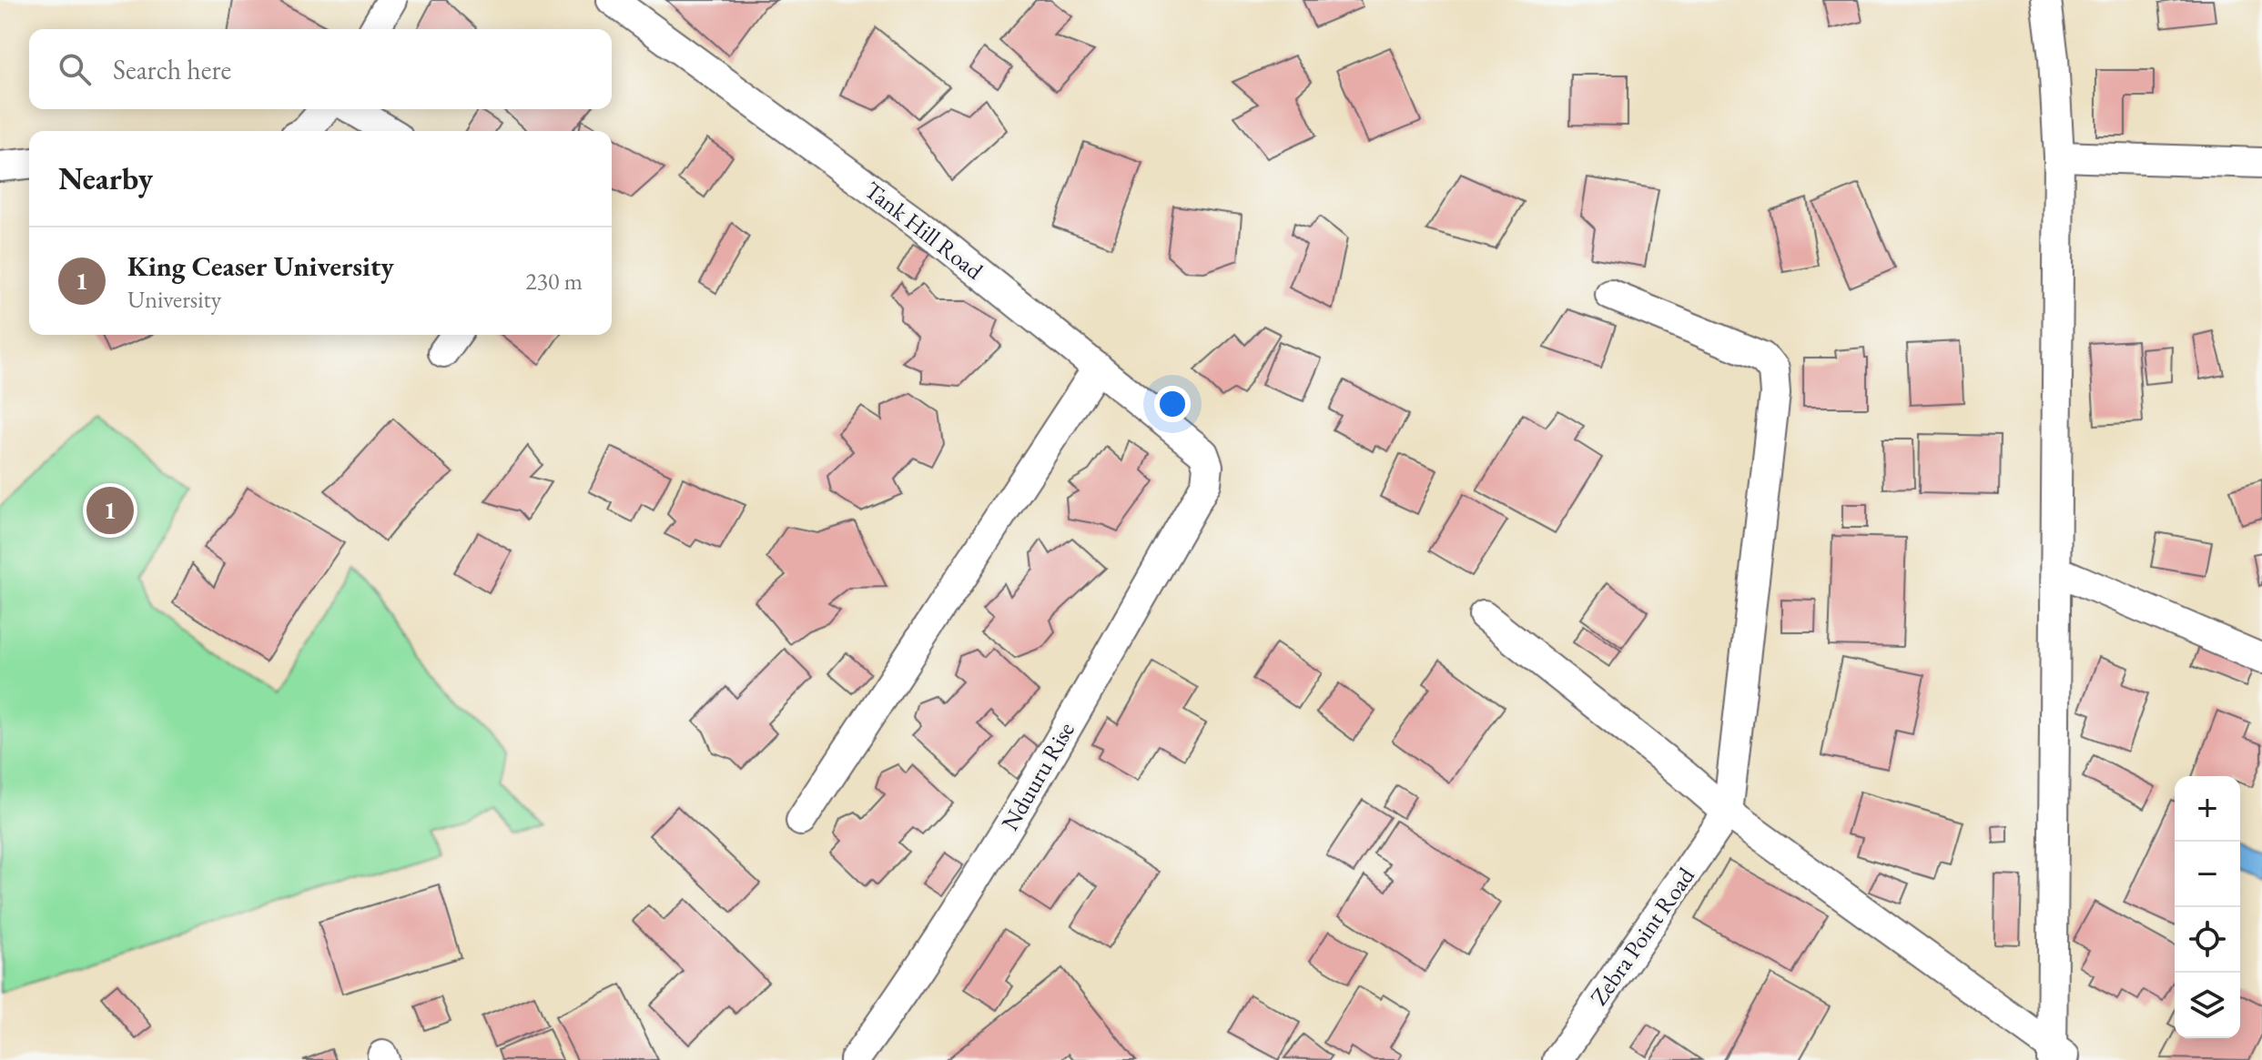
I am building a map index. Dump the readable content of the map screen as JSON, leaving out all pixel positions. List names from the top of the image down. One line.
{"streets":{"street":["Tank Hill Road","Nduuru Rise","Zebra Point Road"]},"crossings":[["Tank Hill Road","Nduuru Rise"]],"page":{"search":"Search here","heading":"Nearby","list":[{"mark":"1","name":"King Ceaser University","note":"University","value":"230 m"}],"pins":"1","map_buttons":["+","−"]}}
